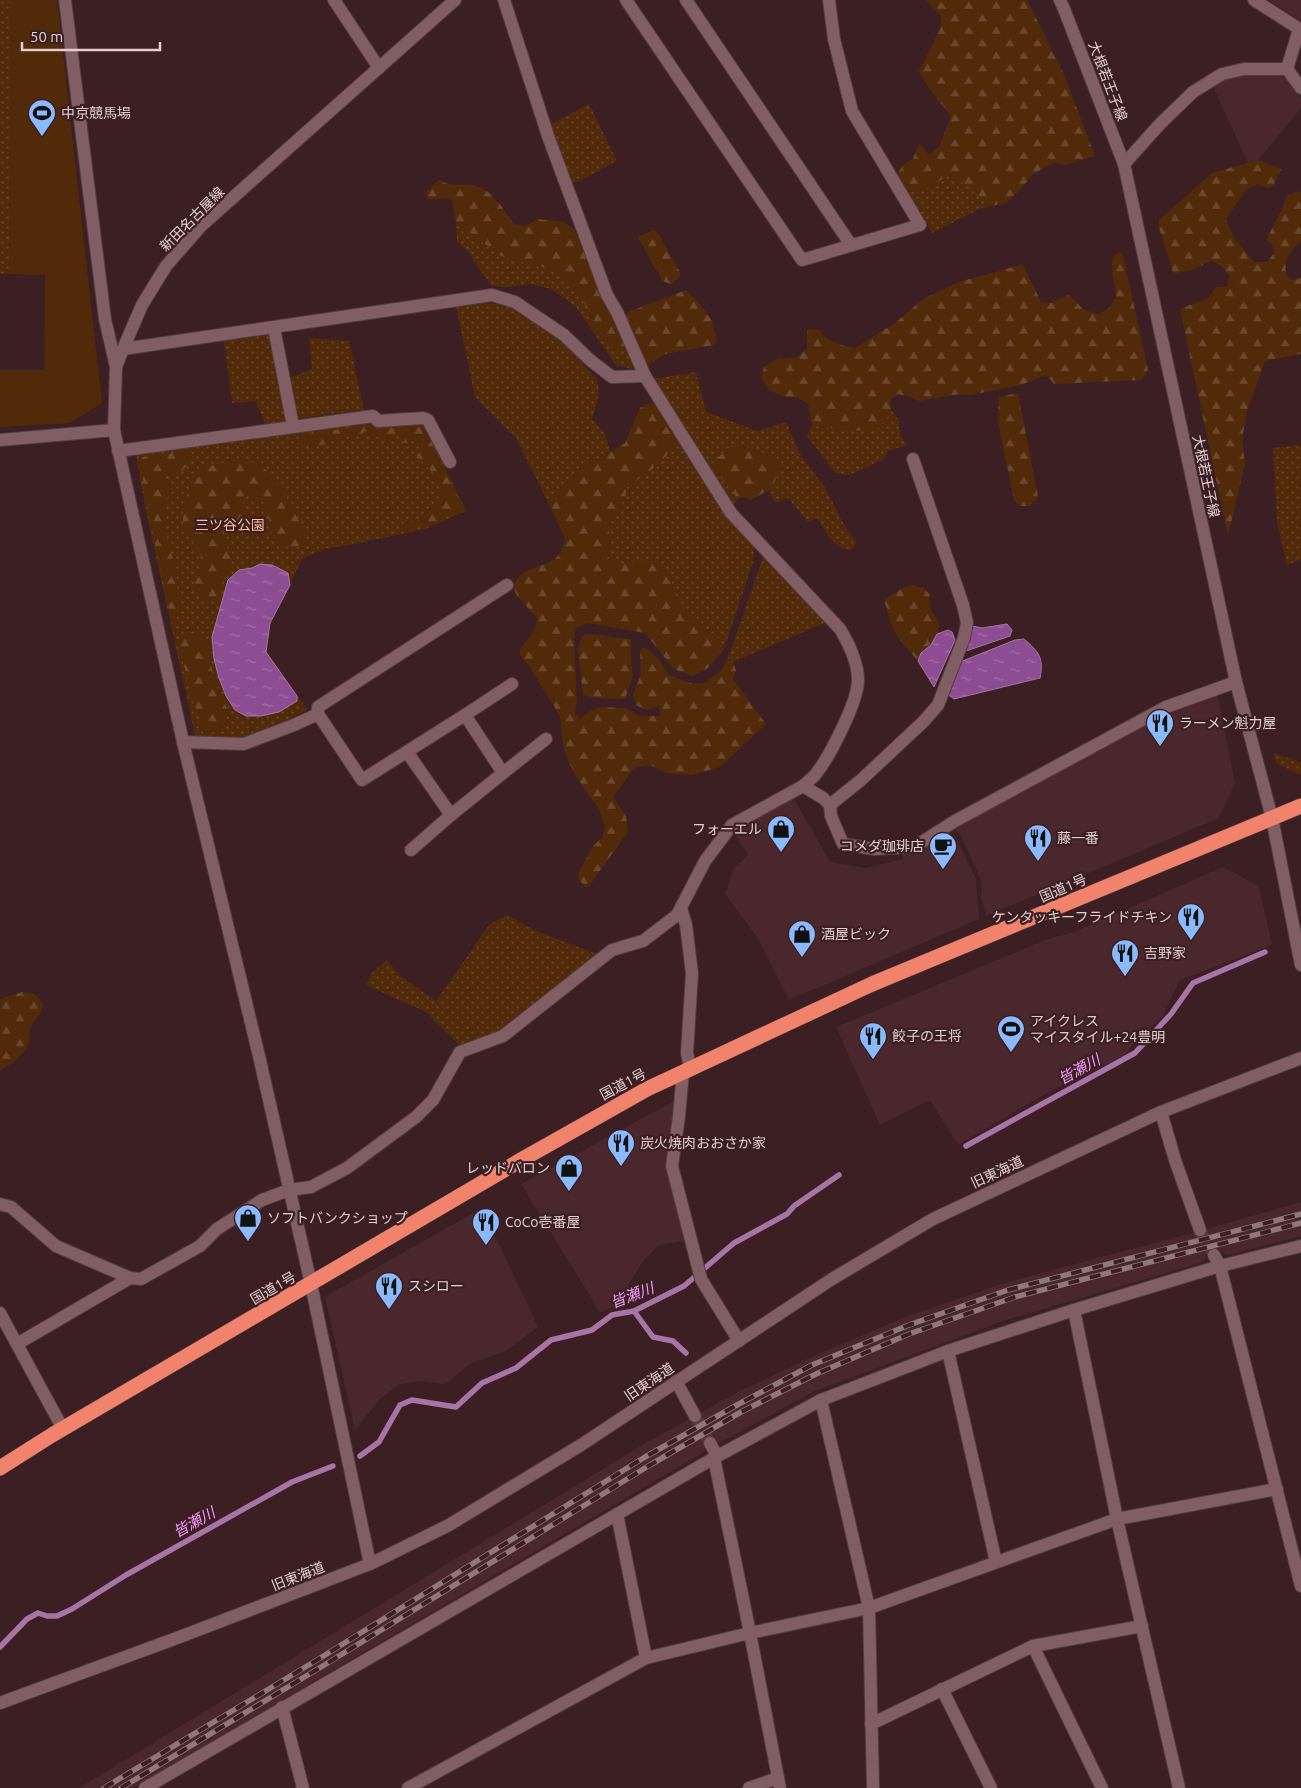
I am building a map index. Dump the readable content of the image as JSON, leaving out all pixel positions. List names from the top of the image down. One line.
{"streets":{"highway":["国道1号"],"street":["大根若王子線","新田名古屋線","旧東海道"]},"crossings":[["大根若王子線","国道1号"],["新田名古屋線","国道1号"],["新田名古屋線","旧東海道"]],"water":["皆瀬川"],"parks":["三ツ谷公園"],"places":{"sports":["中京競馬場","アイクレス マイスタイル+24豊明"],"restaurant":["ラーメン魁力屋","藤一番","ケンタッキーフライドチキン","吉野家","餃子の王将","炭火焼肉おおさか家","CoCo壱番屋","スシロー"],"shop":["フォーエル","酒屋ビック","レッドバロン","ソフトバンクショップ"],"cafe":["コメダ珈琲店"]},"scale_bar":"50 m"}
